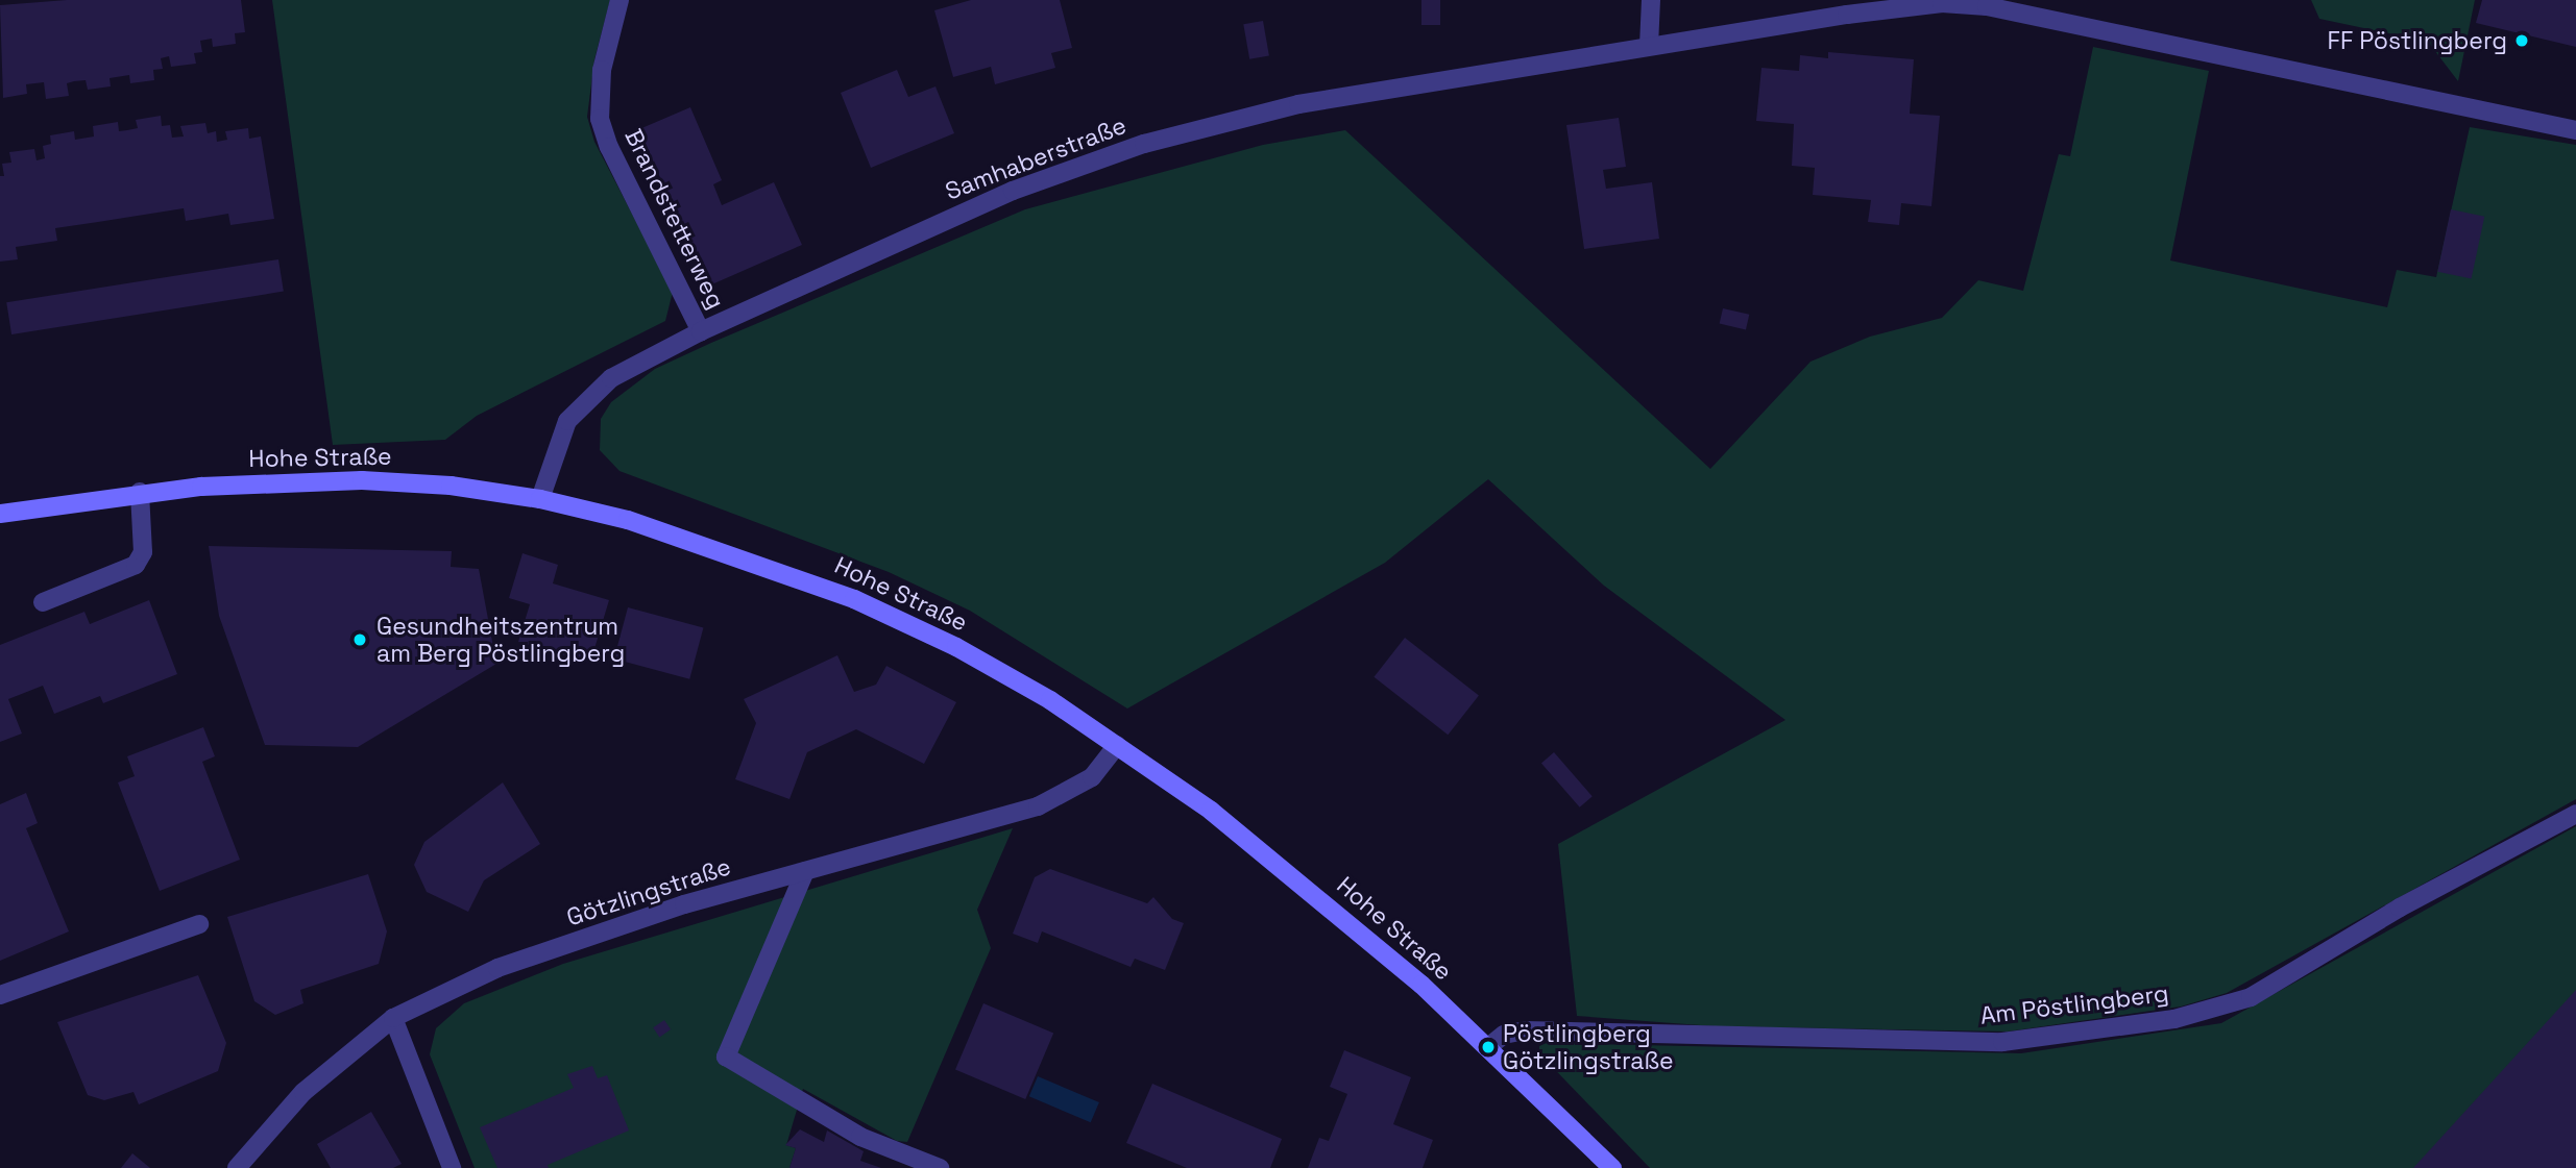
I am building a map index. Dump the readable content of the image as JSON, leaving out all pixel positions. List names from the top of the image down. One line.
{"streets":{"main road":["Hohe Straße"],"street":["Samhaberstraße","Brandstetterweg","Götzlingstraße","Am Pöstlingberg"]},"crossings":[["Samhaberstraße","Brandstetterweg"],["Samhaberstraße","Hohe Straße"],["Hohe Straße","Götzlingstraße"],["Hohe Straße","Am Pöstlingberg"]],"places":["FF Pöstlingberg","Gesundheitszentrum am Berg Pöstlingberg","Pöstlingberg Götzlingstraße"]}
